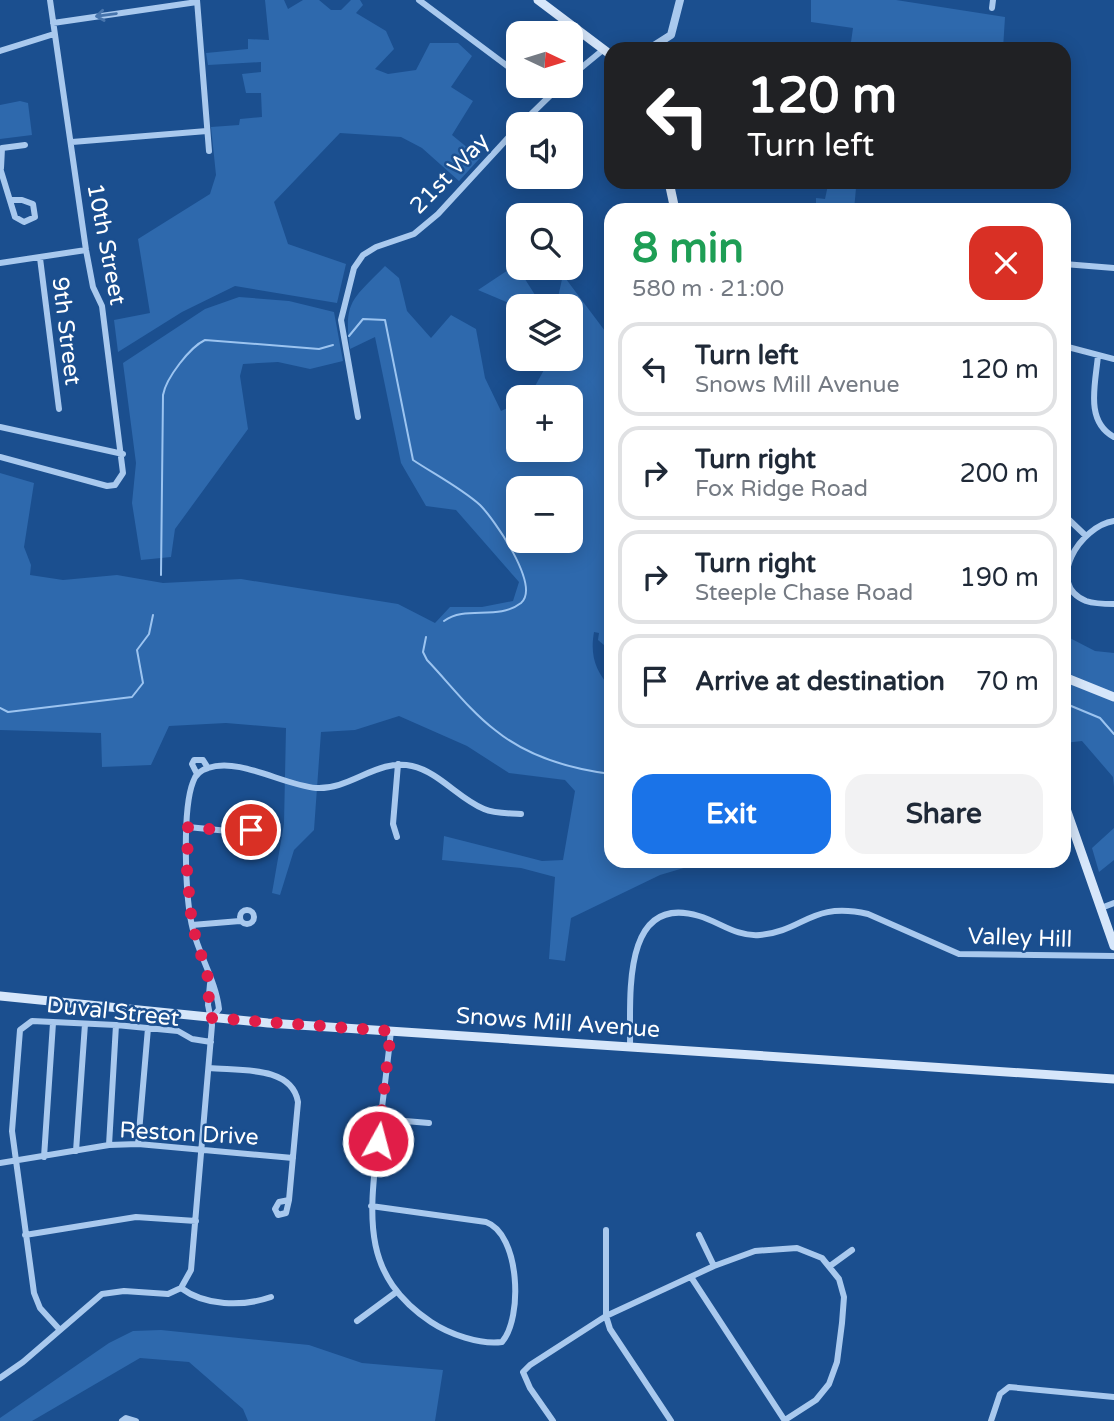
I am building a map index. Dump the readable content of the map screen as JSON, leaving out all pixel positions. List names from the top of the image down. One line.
{"streets":{"main road":["Snows Mill Avenue"],"street":["21st Way","10th Street","9th Street","Valley Hill","Duval Street","Reston Drive"]},"crossings":[["Valley Hill","Snows Mill Avenue"],["Duval Street","Reston Drive"]],"north":"right","page":{"map_buttons":["+","−"],"turn":["120 m","Turn left"],"heading":["8 min","580 m · 21:00"],"list":[{"name":"Turn left","note":"Snows Mill Avenue","value":"120 m"},{"name":"Turn right","note":"Fox Ridge Road","value":"200 m"},{"name":"Turn right","note":"Steeple Chase Road","value":"190 m"},{"name":"Arrive at destination","value":"70 m"}],"buttons":["Exit","Share"]}}
